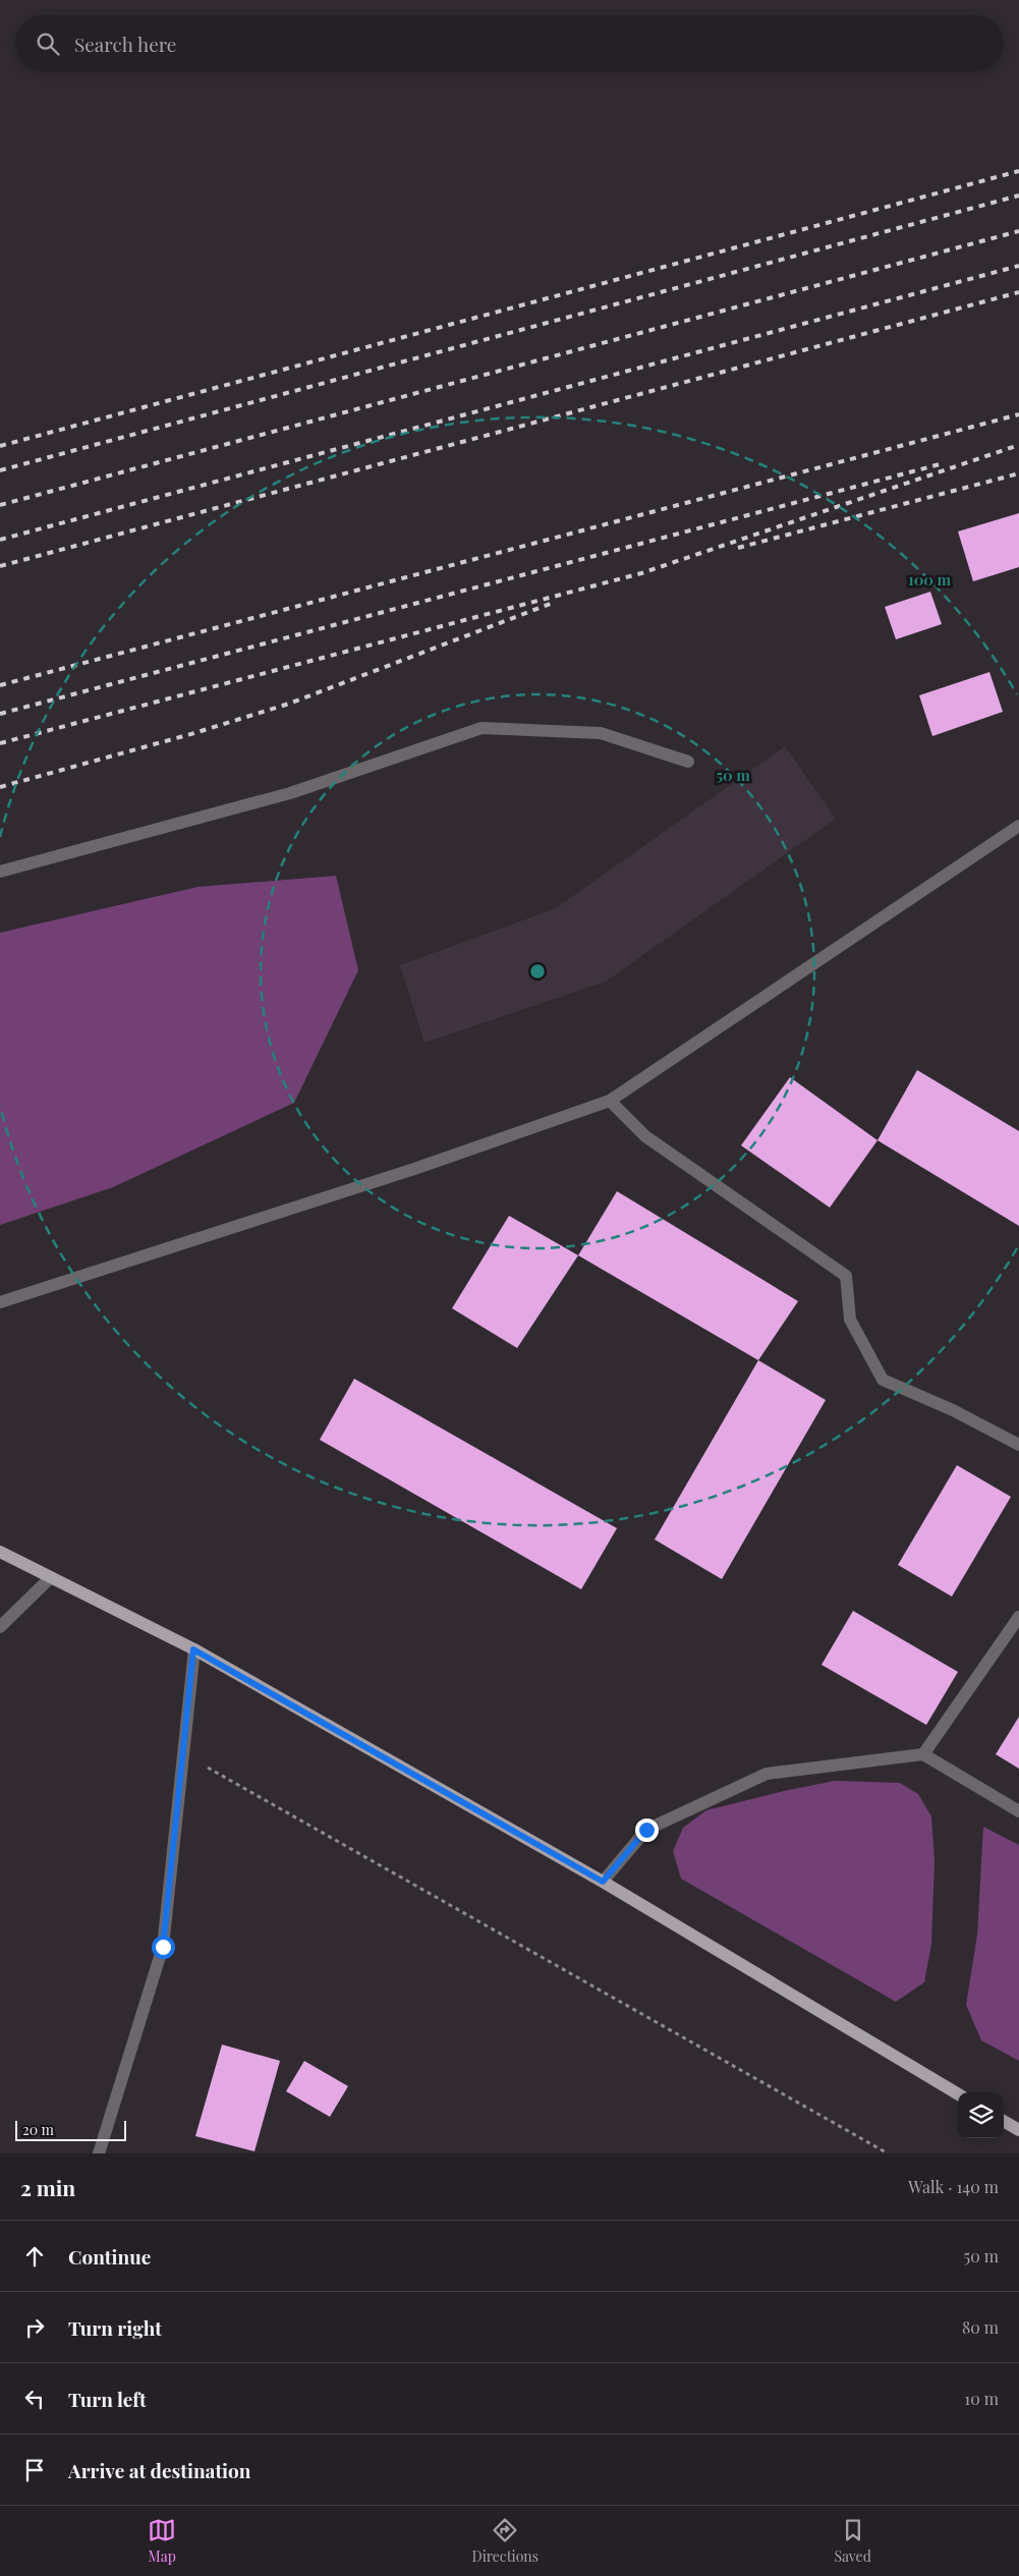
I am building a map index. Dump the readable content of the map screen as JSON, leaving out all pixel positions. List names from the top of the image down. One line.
{"scale_bar":"20 m","page":{"search":"Search here","scale":"20 m","heading":["2 min","Walk · 140 m"],"list":[["Continue","50 m"],["Turn right","80 m"],["Turn left","10 m"],"Arrive at destination"],"nav":["Map","Directions","Saved"]},"rings":["100 m","50 m"]}
